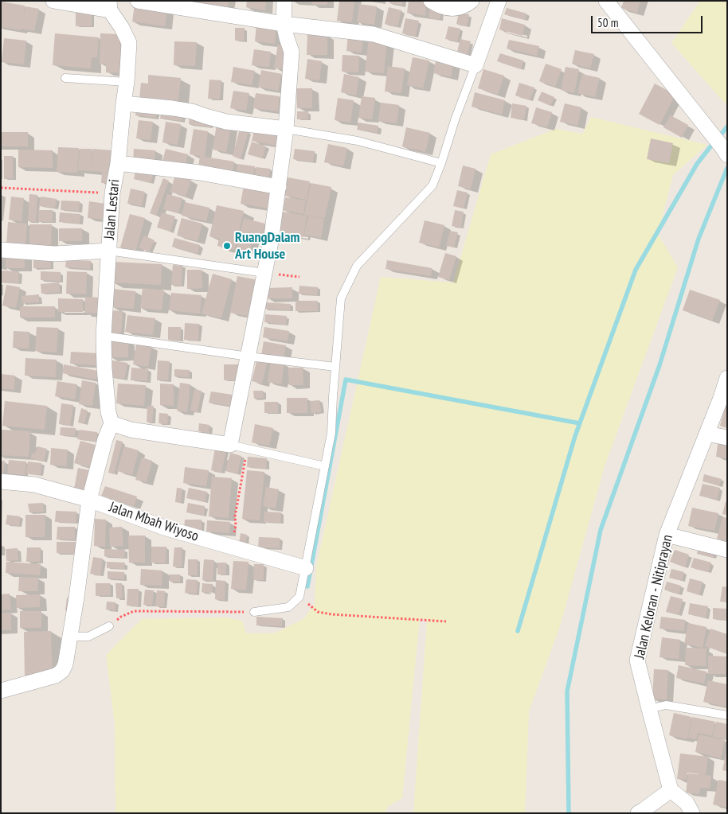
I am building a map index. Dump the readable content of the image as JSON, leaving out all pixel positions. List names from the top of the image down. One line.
{"streets":{"street":["Jalan Lestari","Jalan Mbah Wiyoso","Jalan Keloran - Nitiprayan"]},"places":["RuangDalam Art House"],"scale_bar":"50 m"}
